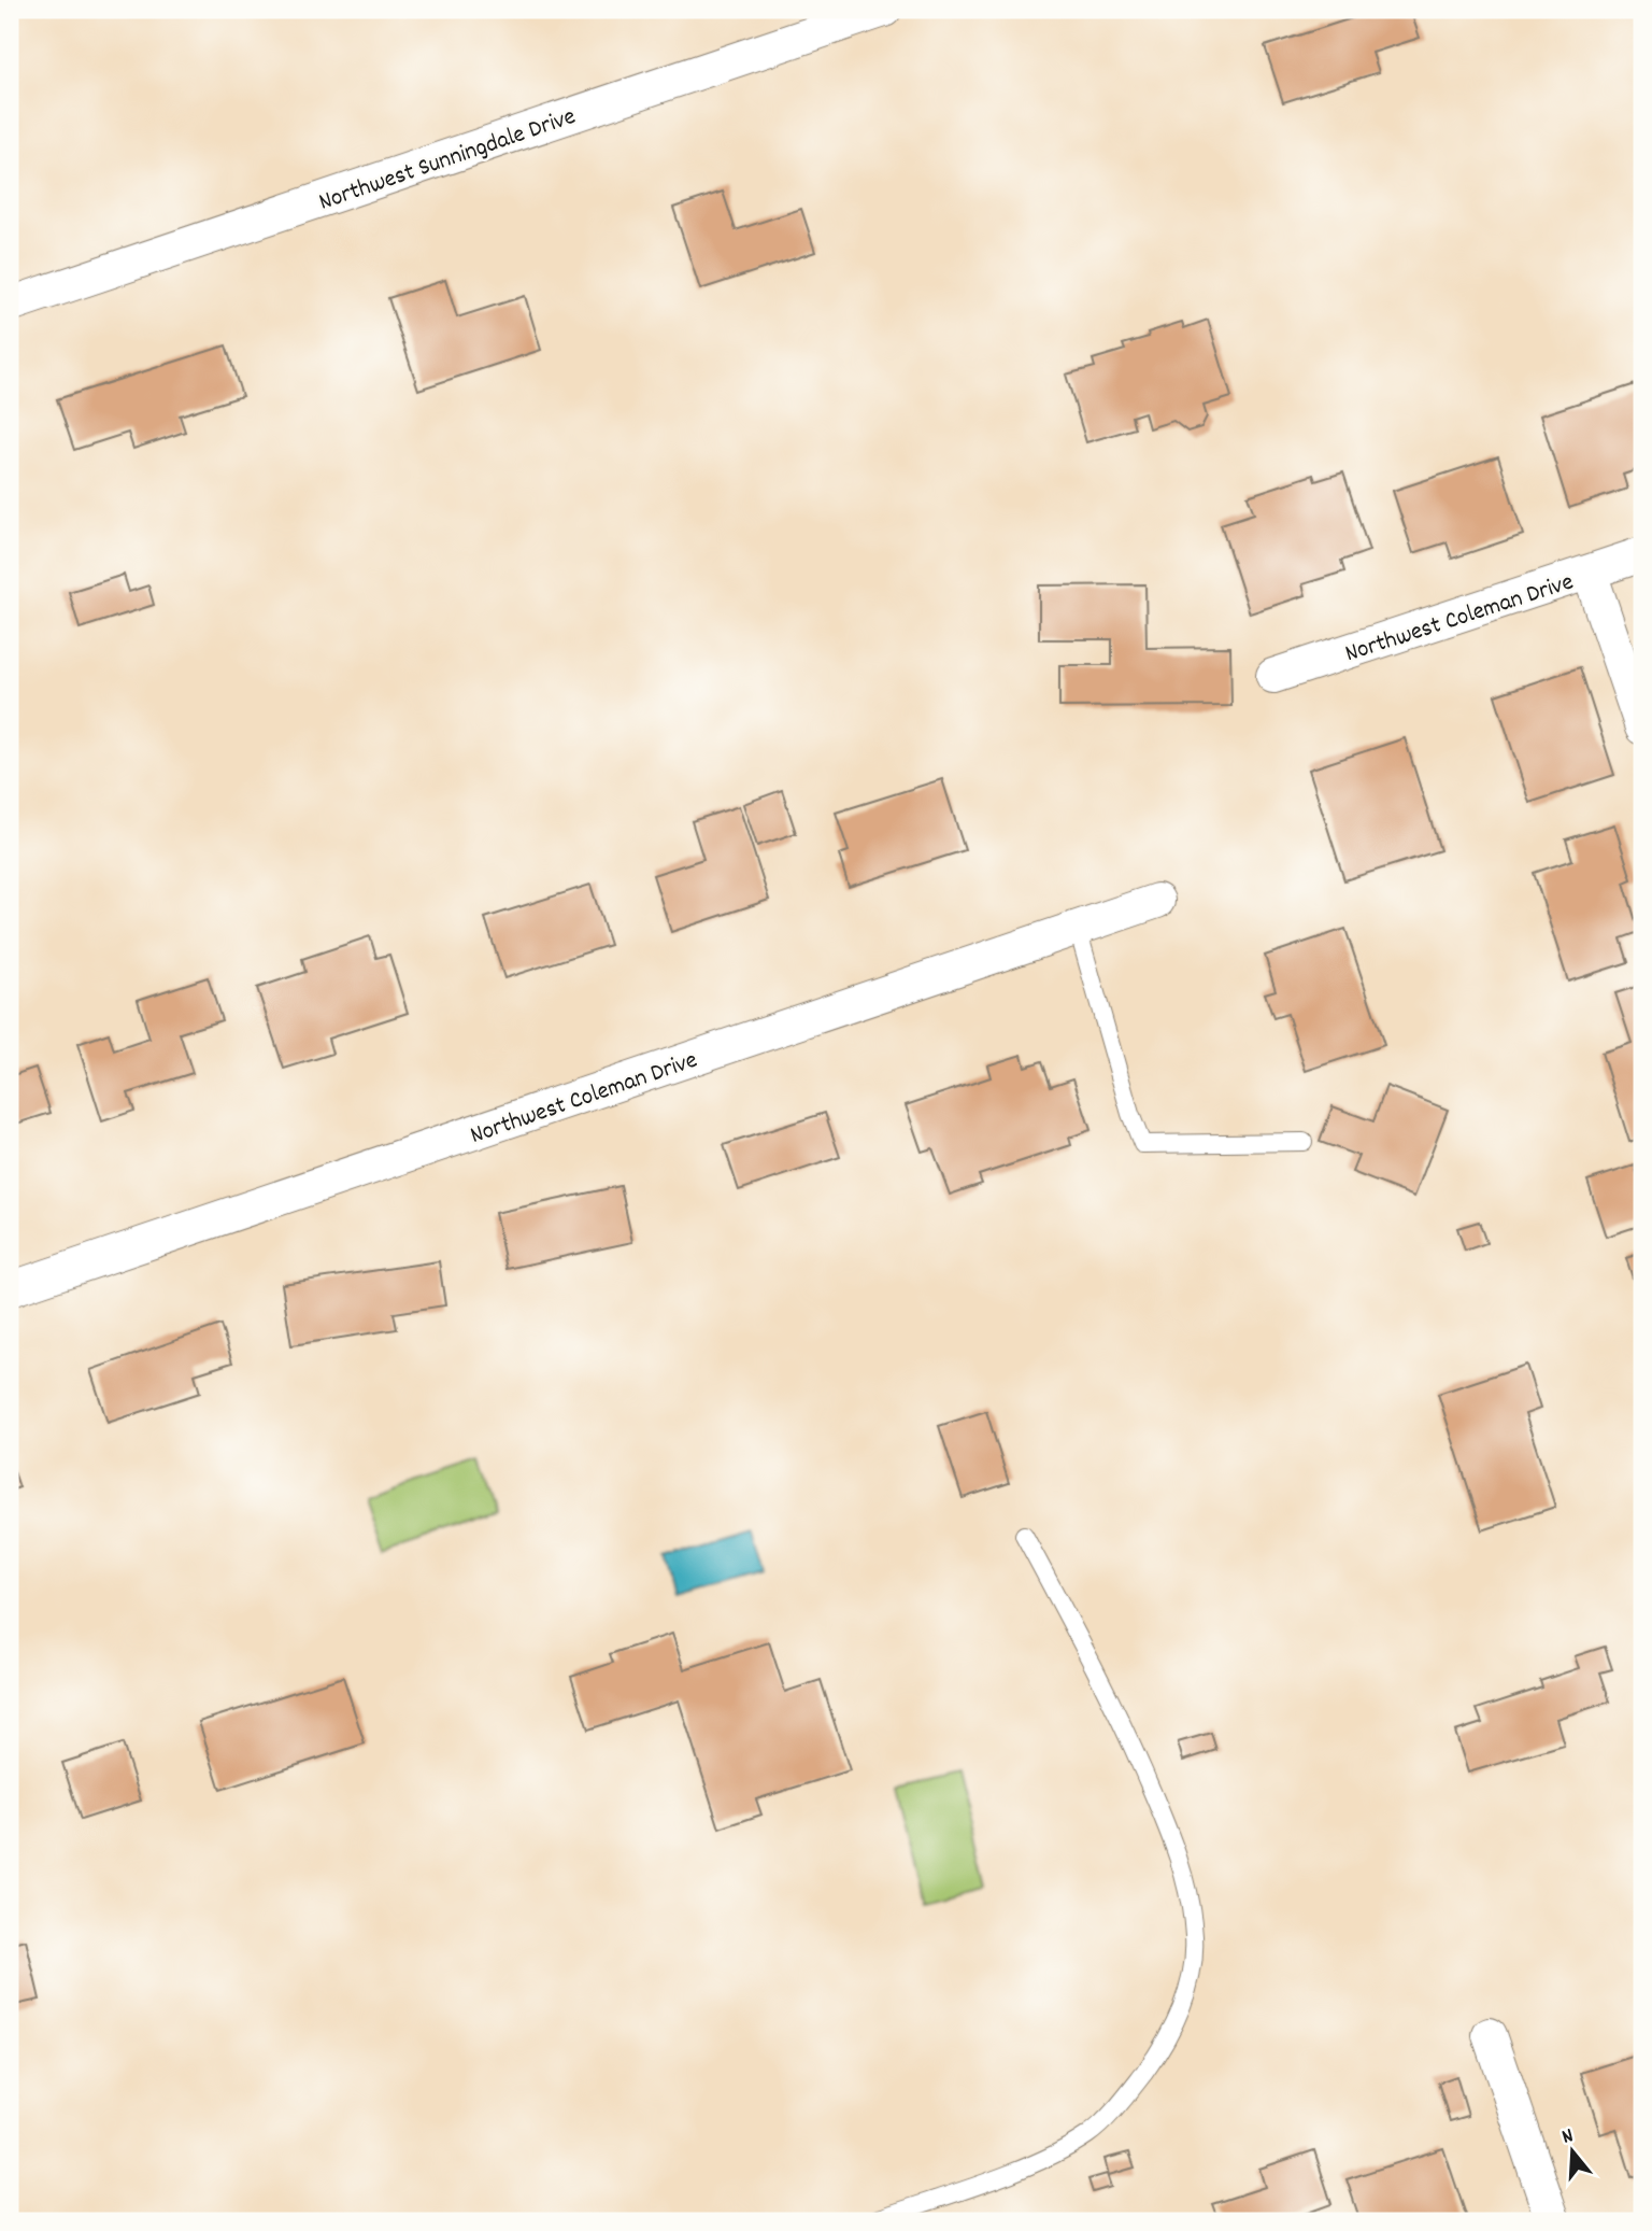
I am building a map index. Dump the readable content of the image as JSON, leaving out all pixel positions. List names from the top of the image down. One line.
{"streets":{"street":["Northwest Sunningdale Drive","Northwest Coleman Drive"]},"north":"top"}
